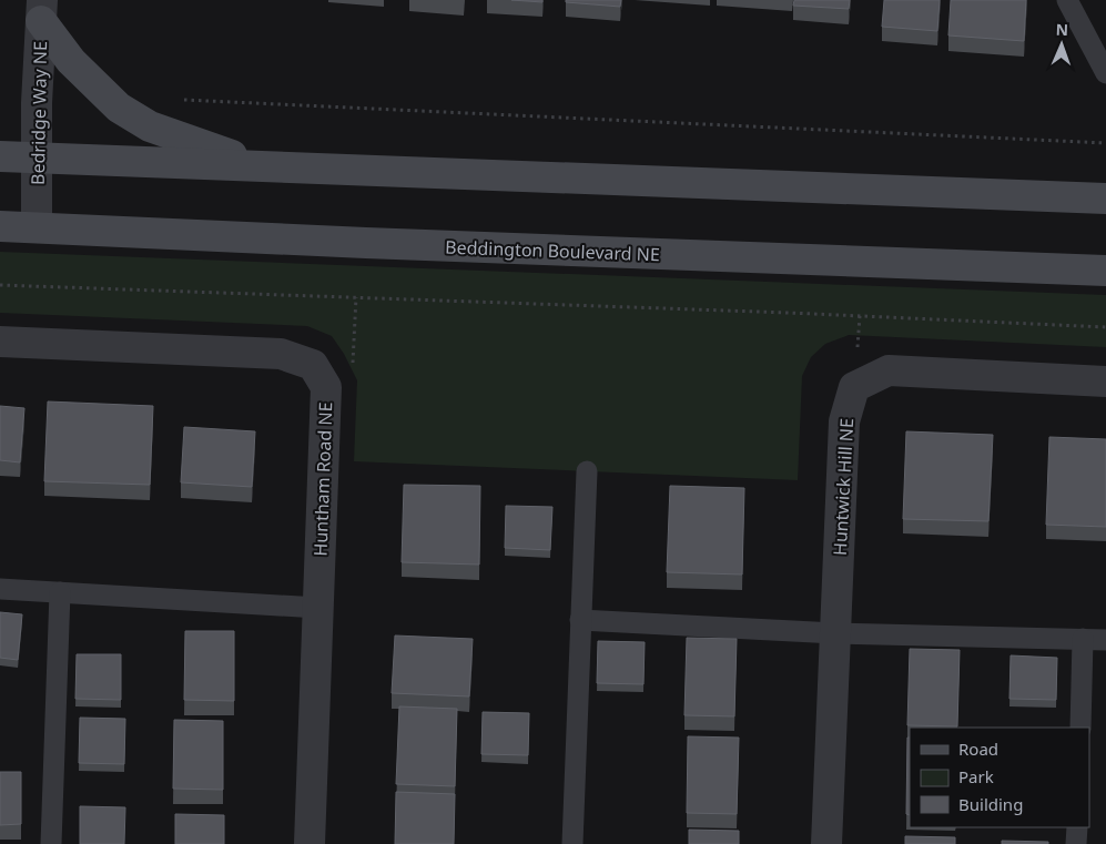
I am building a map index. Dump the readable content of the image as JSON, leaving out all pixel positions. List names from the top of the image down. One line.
{"streets":{"main road":["Beddington Boulevard NE"],"street":["Bedridge Way NE","Huntham Road NE","Huntwick Hill NE"]},"crossings":[["Bedridge Way NE","Beddington Boulevard NE"]],"legend":["Road","Park","Building"],"north":"top"}
